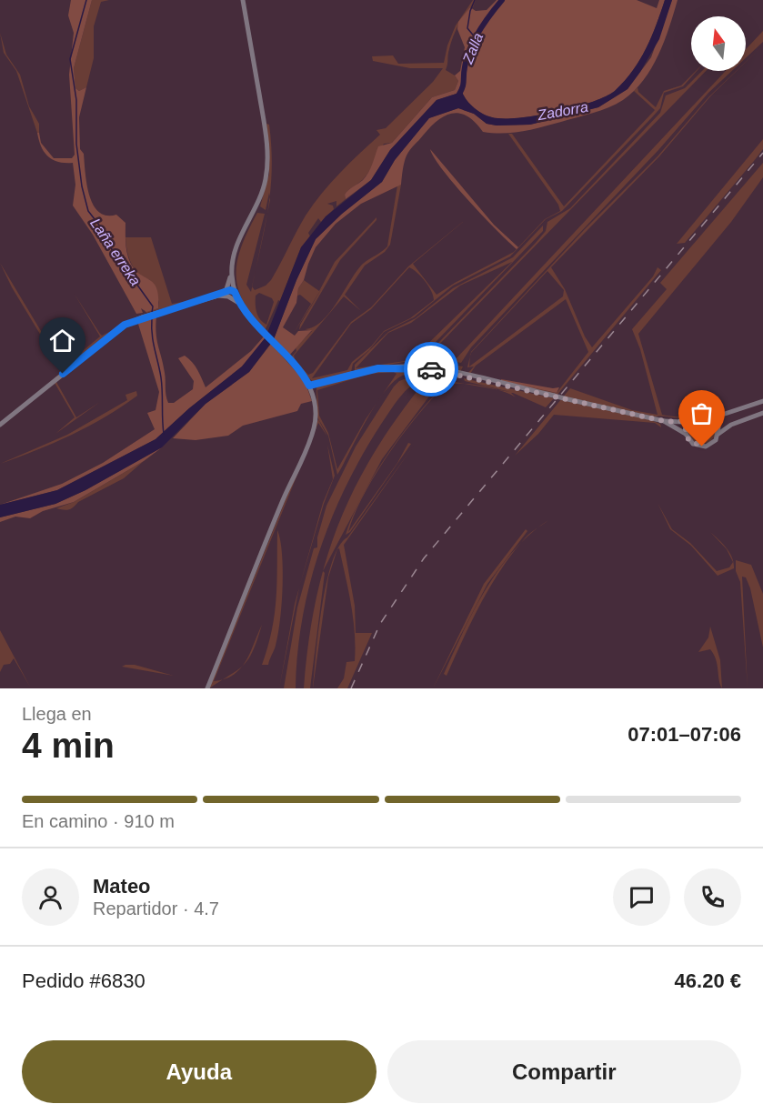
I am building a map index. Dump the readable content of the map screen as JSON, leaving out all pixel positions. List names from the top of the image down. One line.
{"water":["Zalla","Zadorra","Laña erreka"],"north":"top","page":{"heading":["4 min","Llega en","07:01–07:06"],"panel":["Mateo","Repartidor · 4.7","Pedido #6830","46.20 €"],"bar":"En camino · 910 m","buttons":["Ayuda","Compartir"]}}
